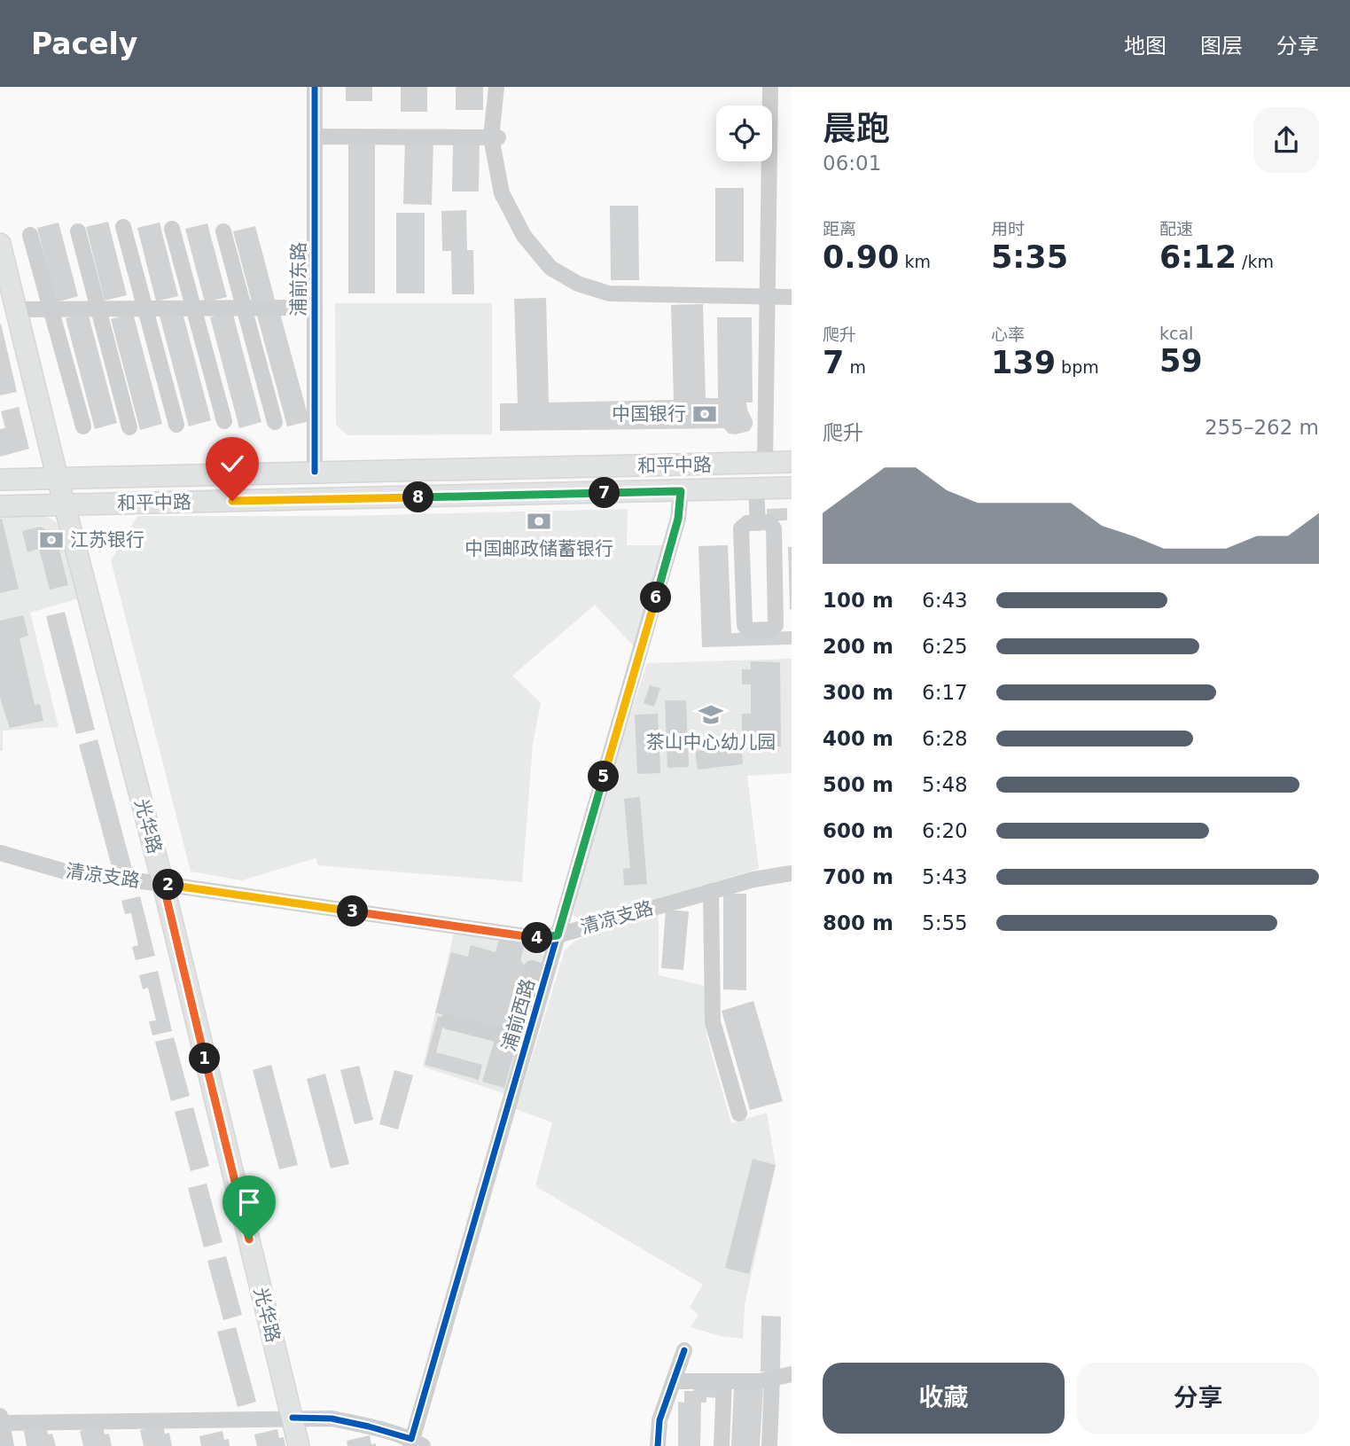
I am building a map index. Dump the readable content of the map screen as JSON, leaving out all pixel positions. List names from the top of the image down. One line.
{"streets":{"main road":["和平中路","光华路"],"street":["浦前东路","清凉支路","浦前西路"]},"crossings":[["浦前东路","和平中路"],["和平中路","光华路"],["和平中路","浦前西路"],["光华路","清凉支路"],["清凉支路","浦前西路"]],"places":{"bank":["中国银行","中国邮政储蓄银行","江苏银行"],"school or university":["茶山中心幼儿园"]},"page":{"header":"Pacely","nav":["地图","图层","分享"],"heading":["晨跑","06:01"],"stats":[["距离","0.90 km"],["用时","5:35"],["配速","6:12 /km"],["爬升","7 m"],["心率","139 bpm"],["kcal","59"]],"chart":["爬升","255–262 m"],"pins":["7","8","6","5","2","3","4","1"],"list":[{"name":"100 m","note":"6:43"},{"name":"200 m","note":"6:25"},{"name":"300 m","note":"6:17"},{"name":"400 m","note":"6:28"},{"name":"500 m","note":"5:48"},{"name":"600 m","note":"6:20"},{"name":"700 m","note":"5:43"},{"name":"800 m","note":"5:55"}],"buttons":["收藏","分享"]}}
